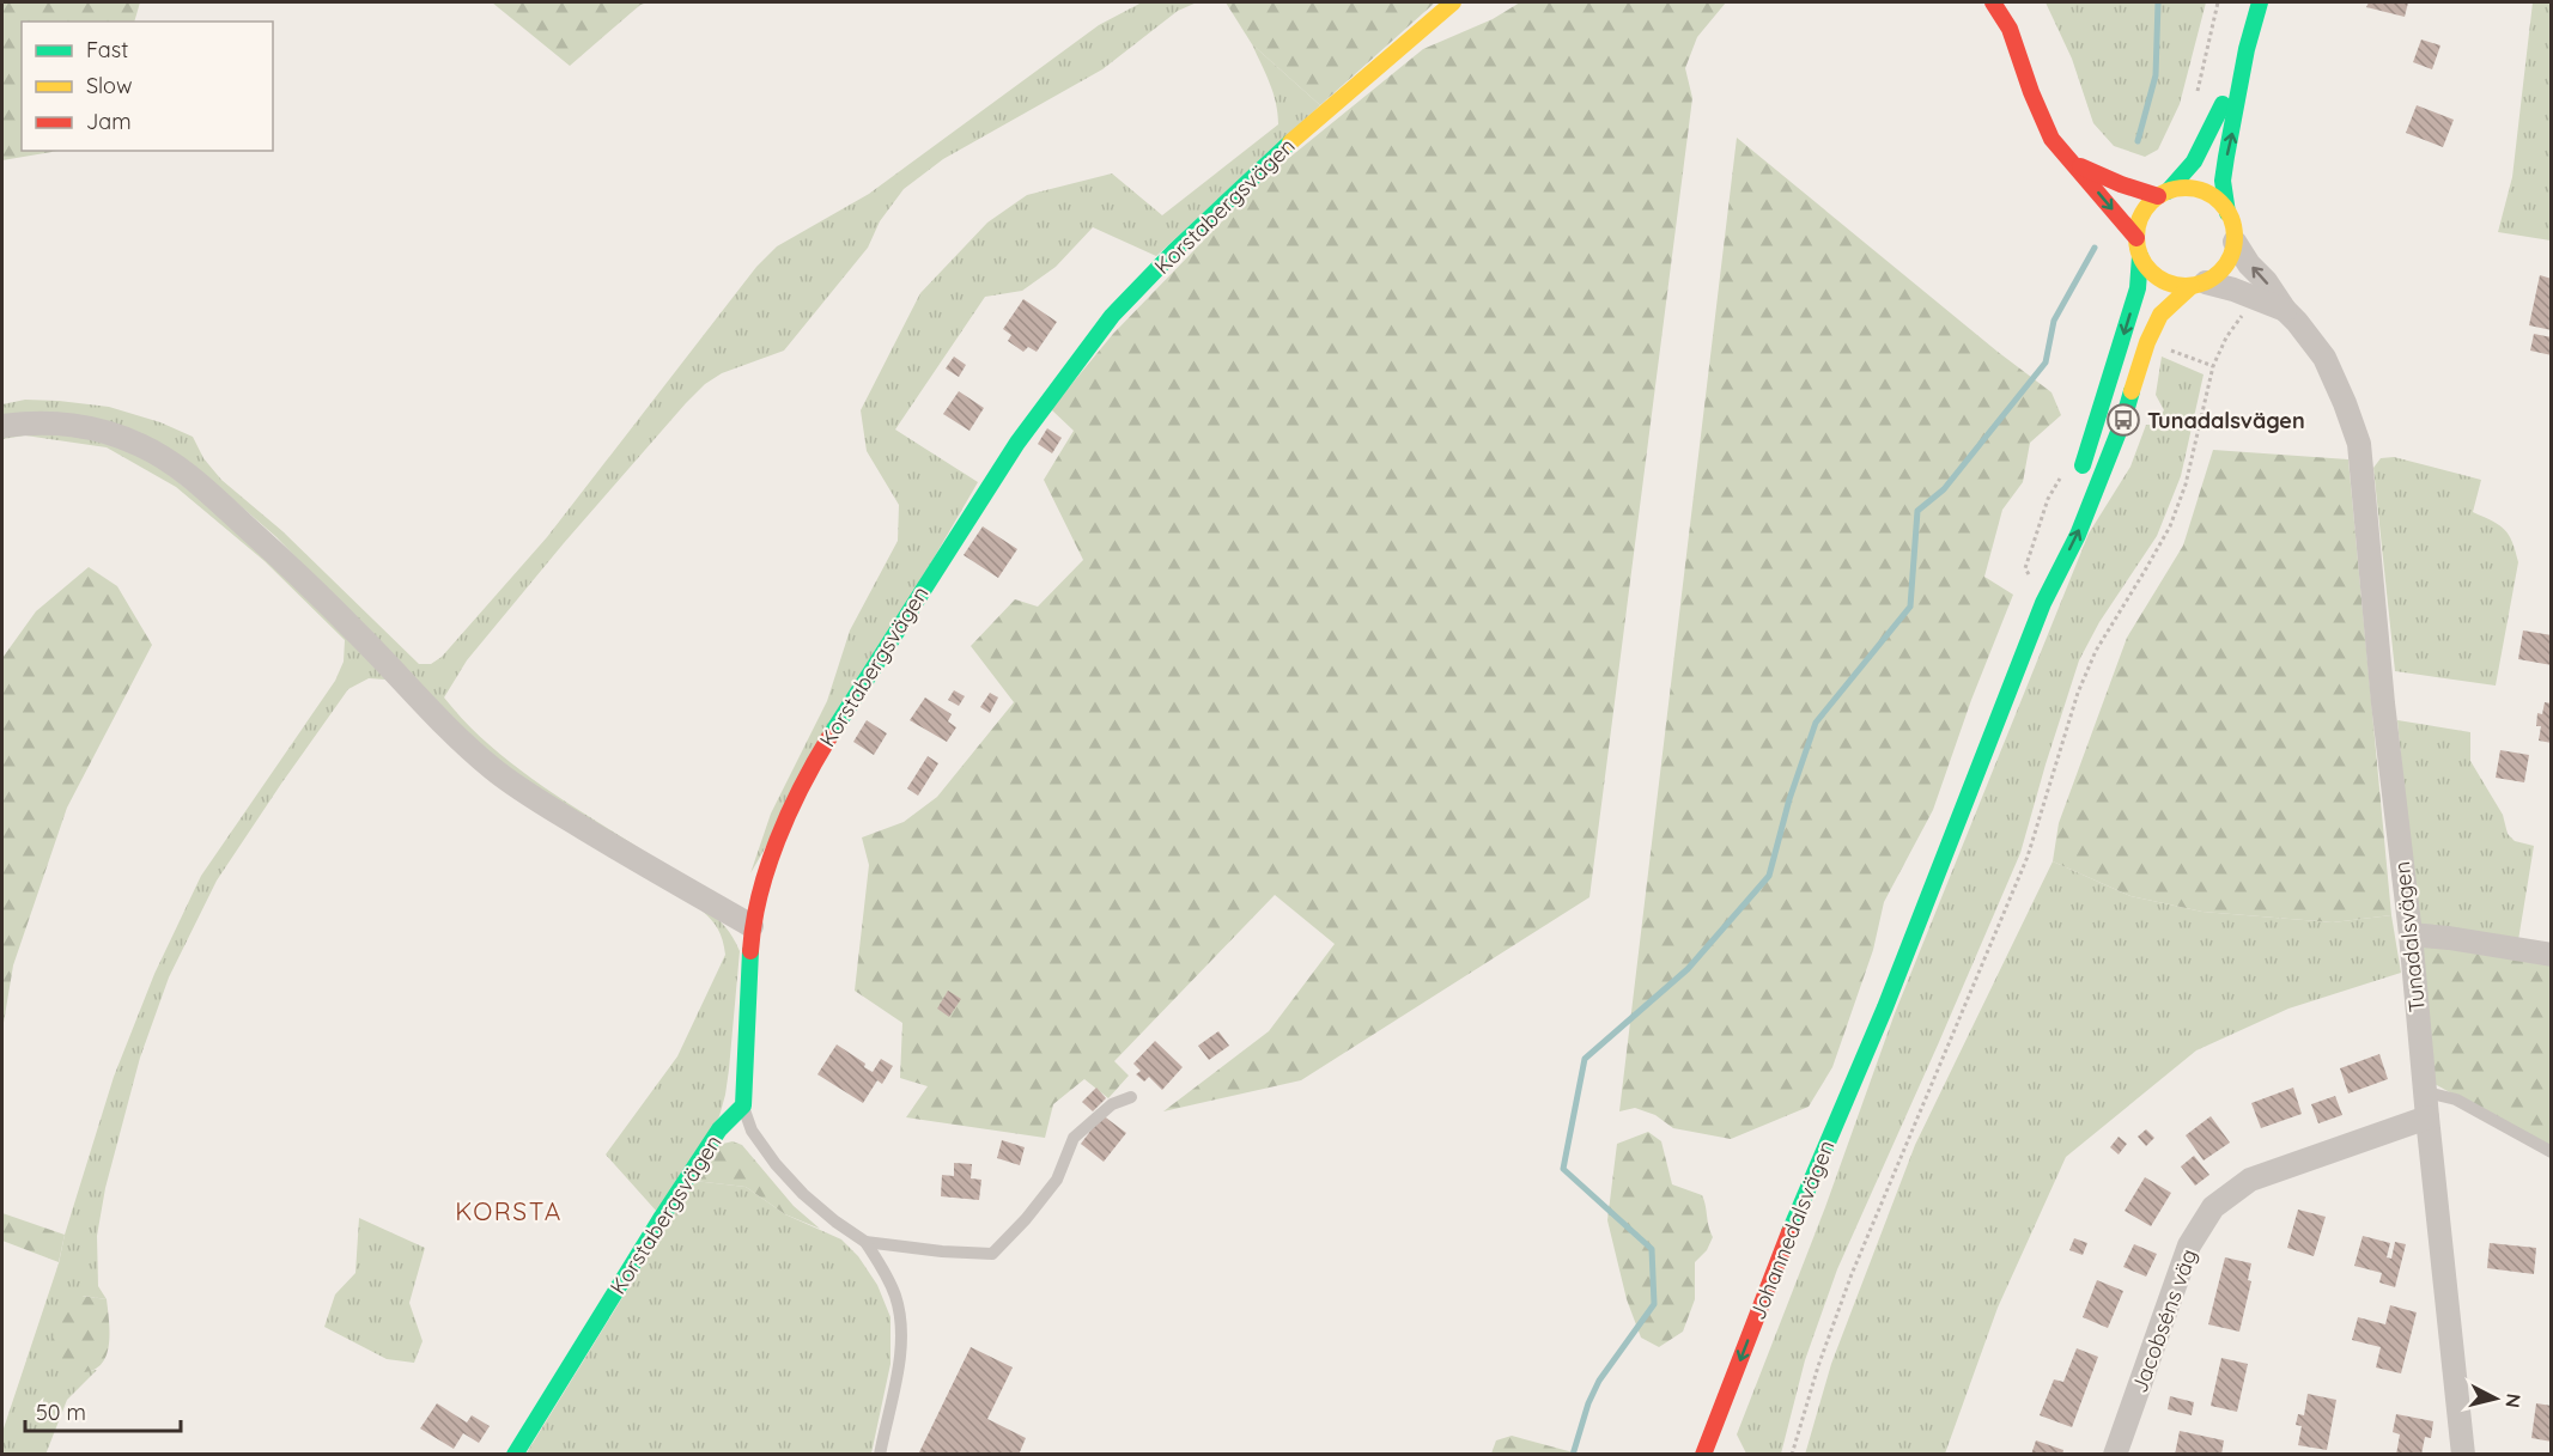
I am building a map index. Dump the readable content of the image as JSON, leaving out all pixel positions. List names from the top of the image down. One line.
{"streets":{"main road":["Korstabergsvägen","Johannedalsvägen"],"street":["Tunadalsvägen","Jacobséns väg"]},"crossings":[["Tunadalsvägen","Johannedalsvägen"],["Tunadalsvägen","Jacobséns väg"]],"districts":["KORSTA"],"places":{"bus stop":["Tunadalsvägen"]},"legend":["Fast","Slow","Jam"],"scale_bar":"50 m","north":"right"}
